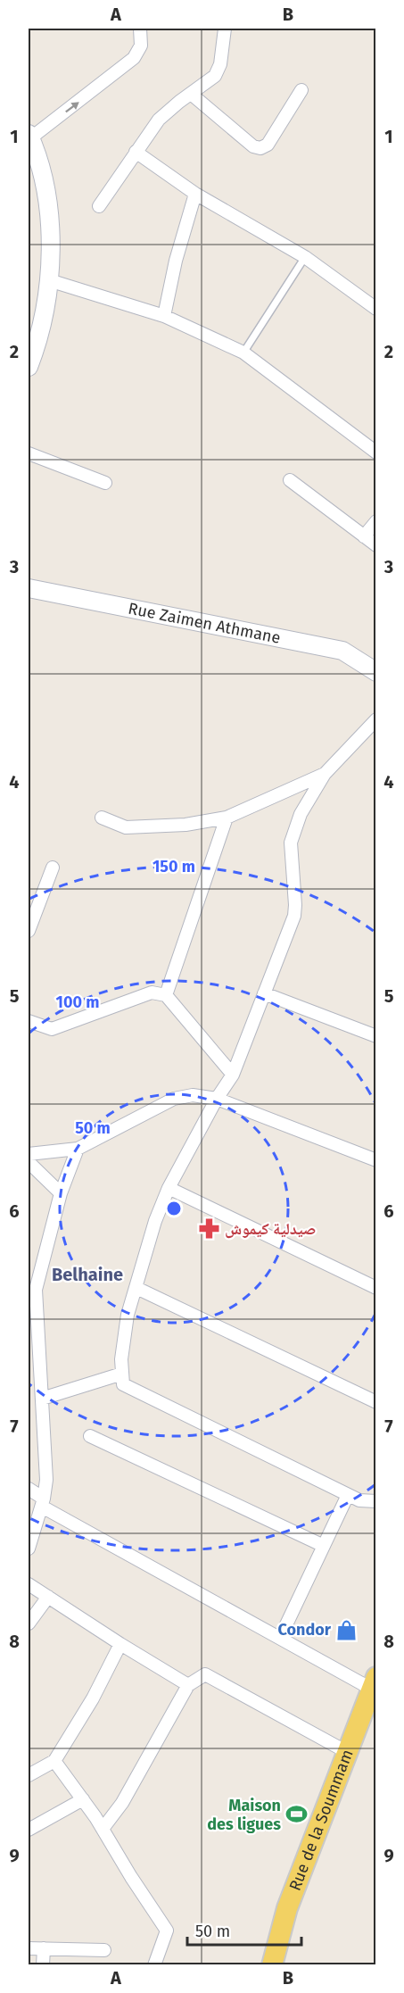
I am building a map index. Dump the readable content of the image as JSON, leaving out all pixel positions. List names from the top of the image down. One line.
{"streets":{"main road":["Rue Zaimen Athmane","Rue de la Soummam"]},"districts":["Belhaine"],"places":{"pharmacy":["صيدلية كيموش"],"shop":["Condor"],"sports":["Maison des ligues"]},"scale_bar":"50 m","grid":{"columns":["A","B"],"rows":["1","2","3","4","5","6","7","8","9"]},"rings":["150 m","100 m","50 m"]}
